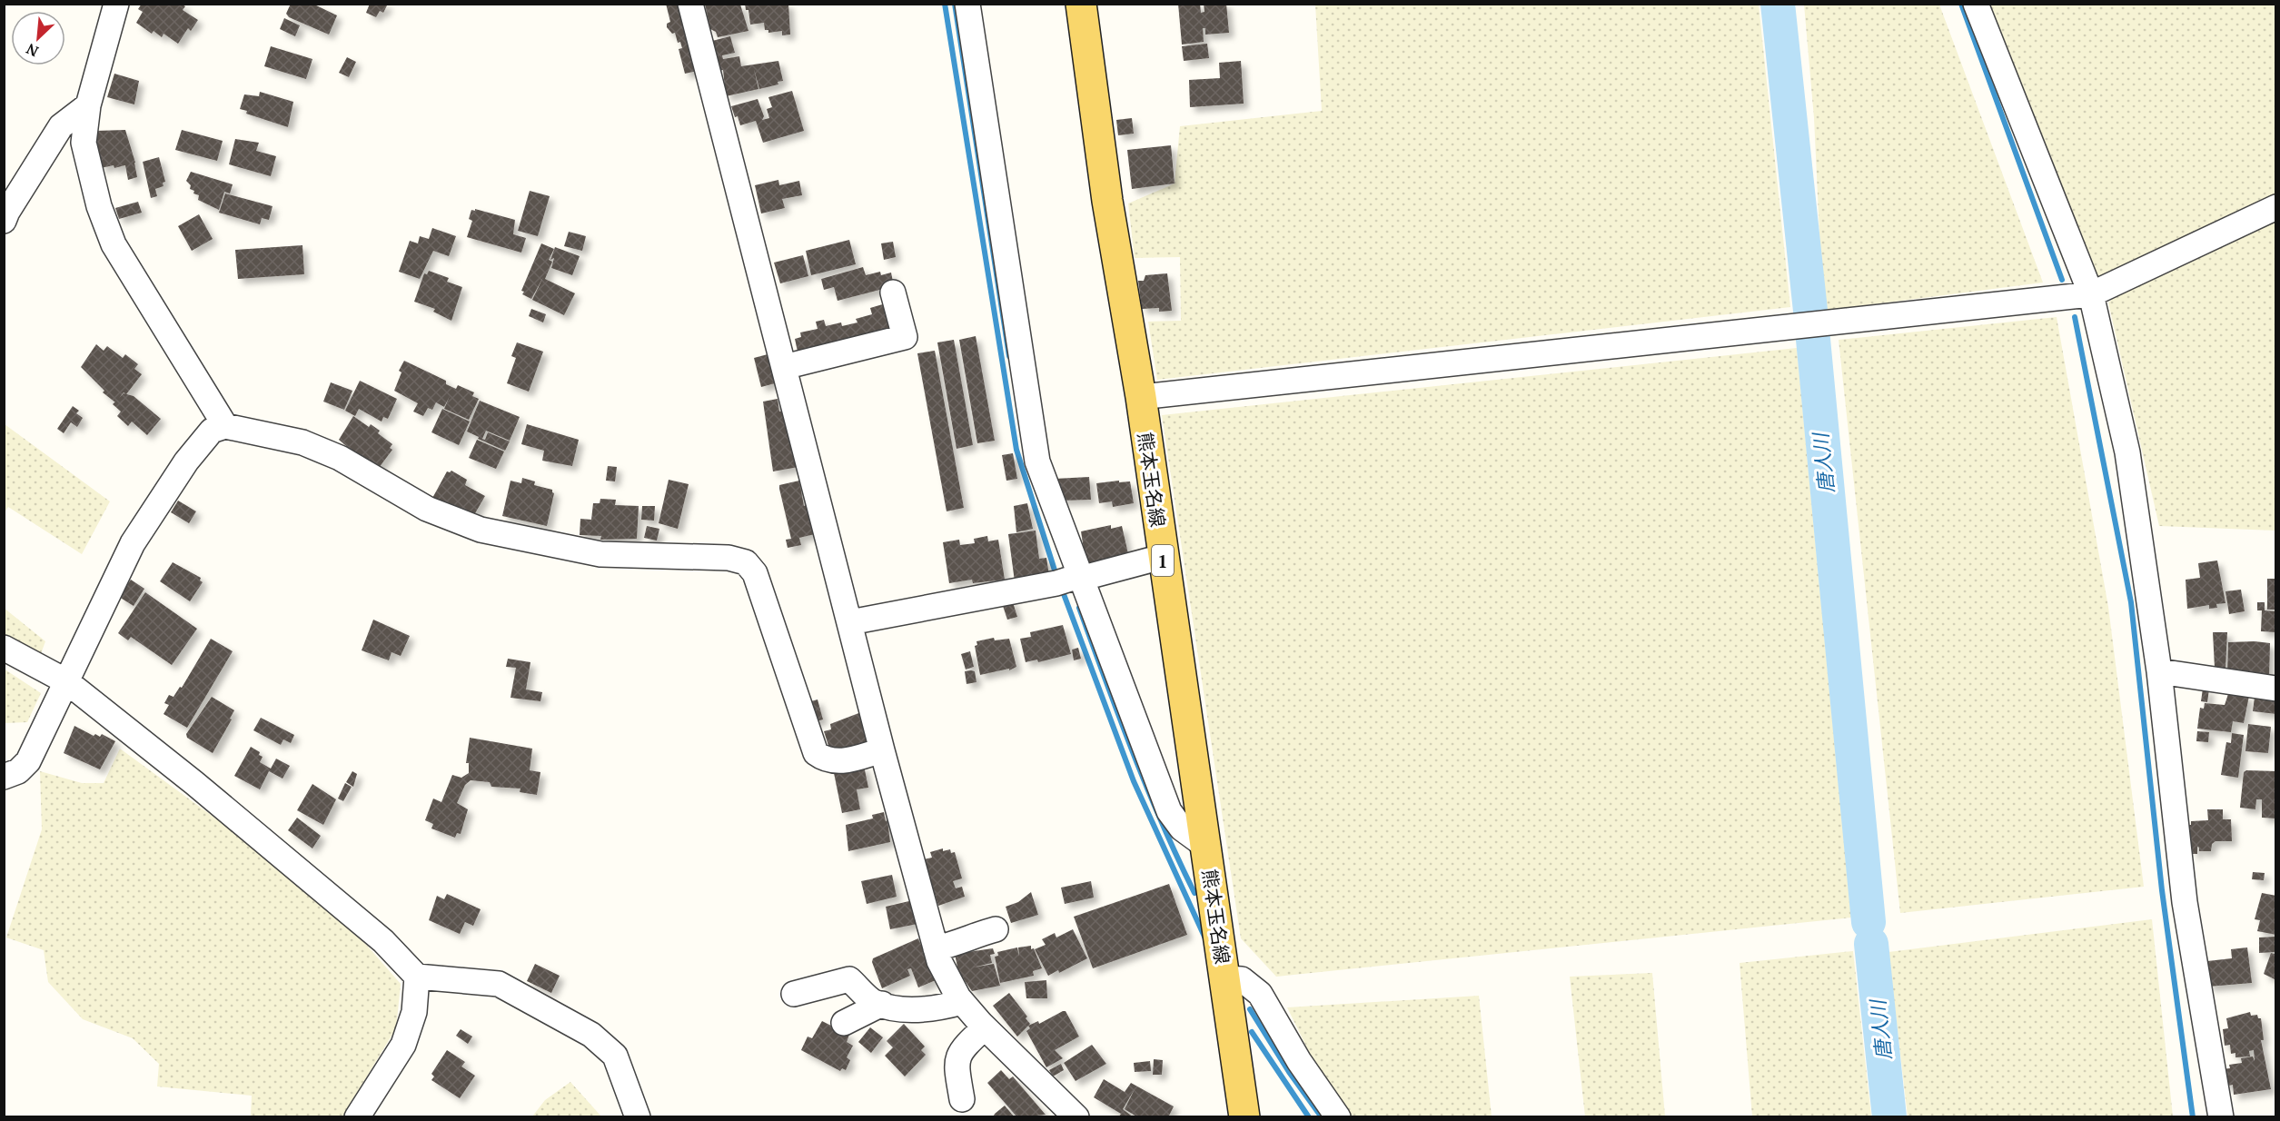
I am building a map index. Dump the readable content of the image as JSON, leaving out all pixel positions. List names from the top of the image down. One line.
{"streets":{"main road":["熊本玉名線","1"]},"water":["唐人川"],"north":"bottom left"}
